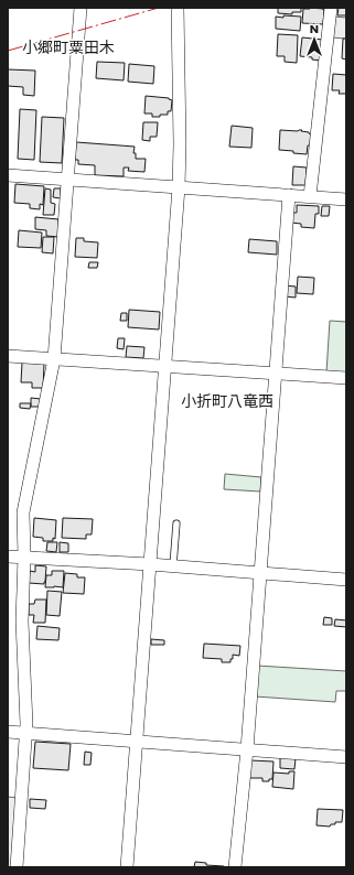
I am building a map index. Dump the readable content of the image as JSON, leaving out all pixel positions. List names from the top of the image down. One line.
{"districts":["小郷町粟田木","小折町八竜西"],"north":"top"}
